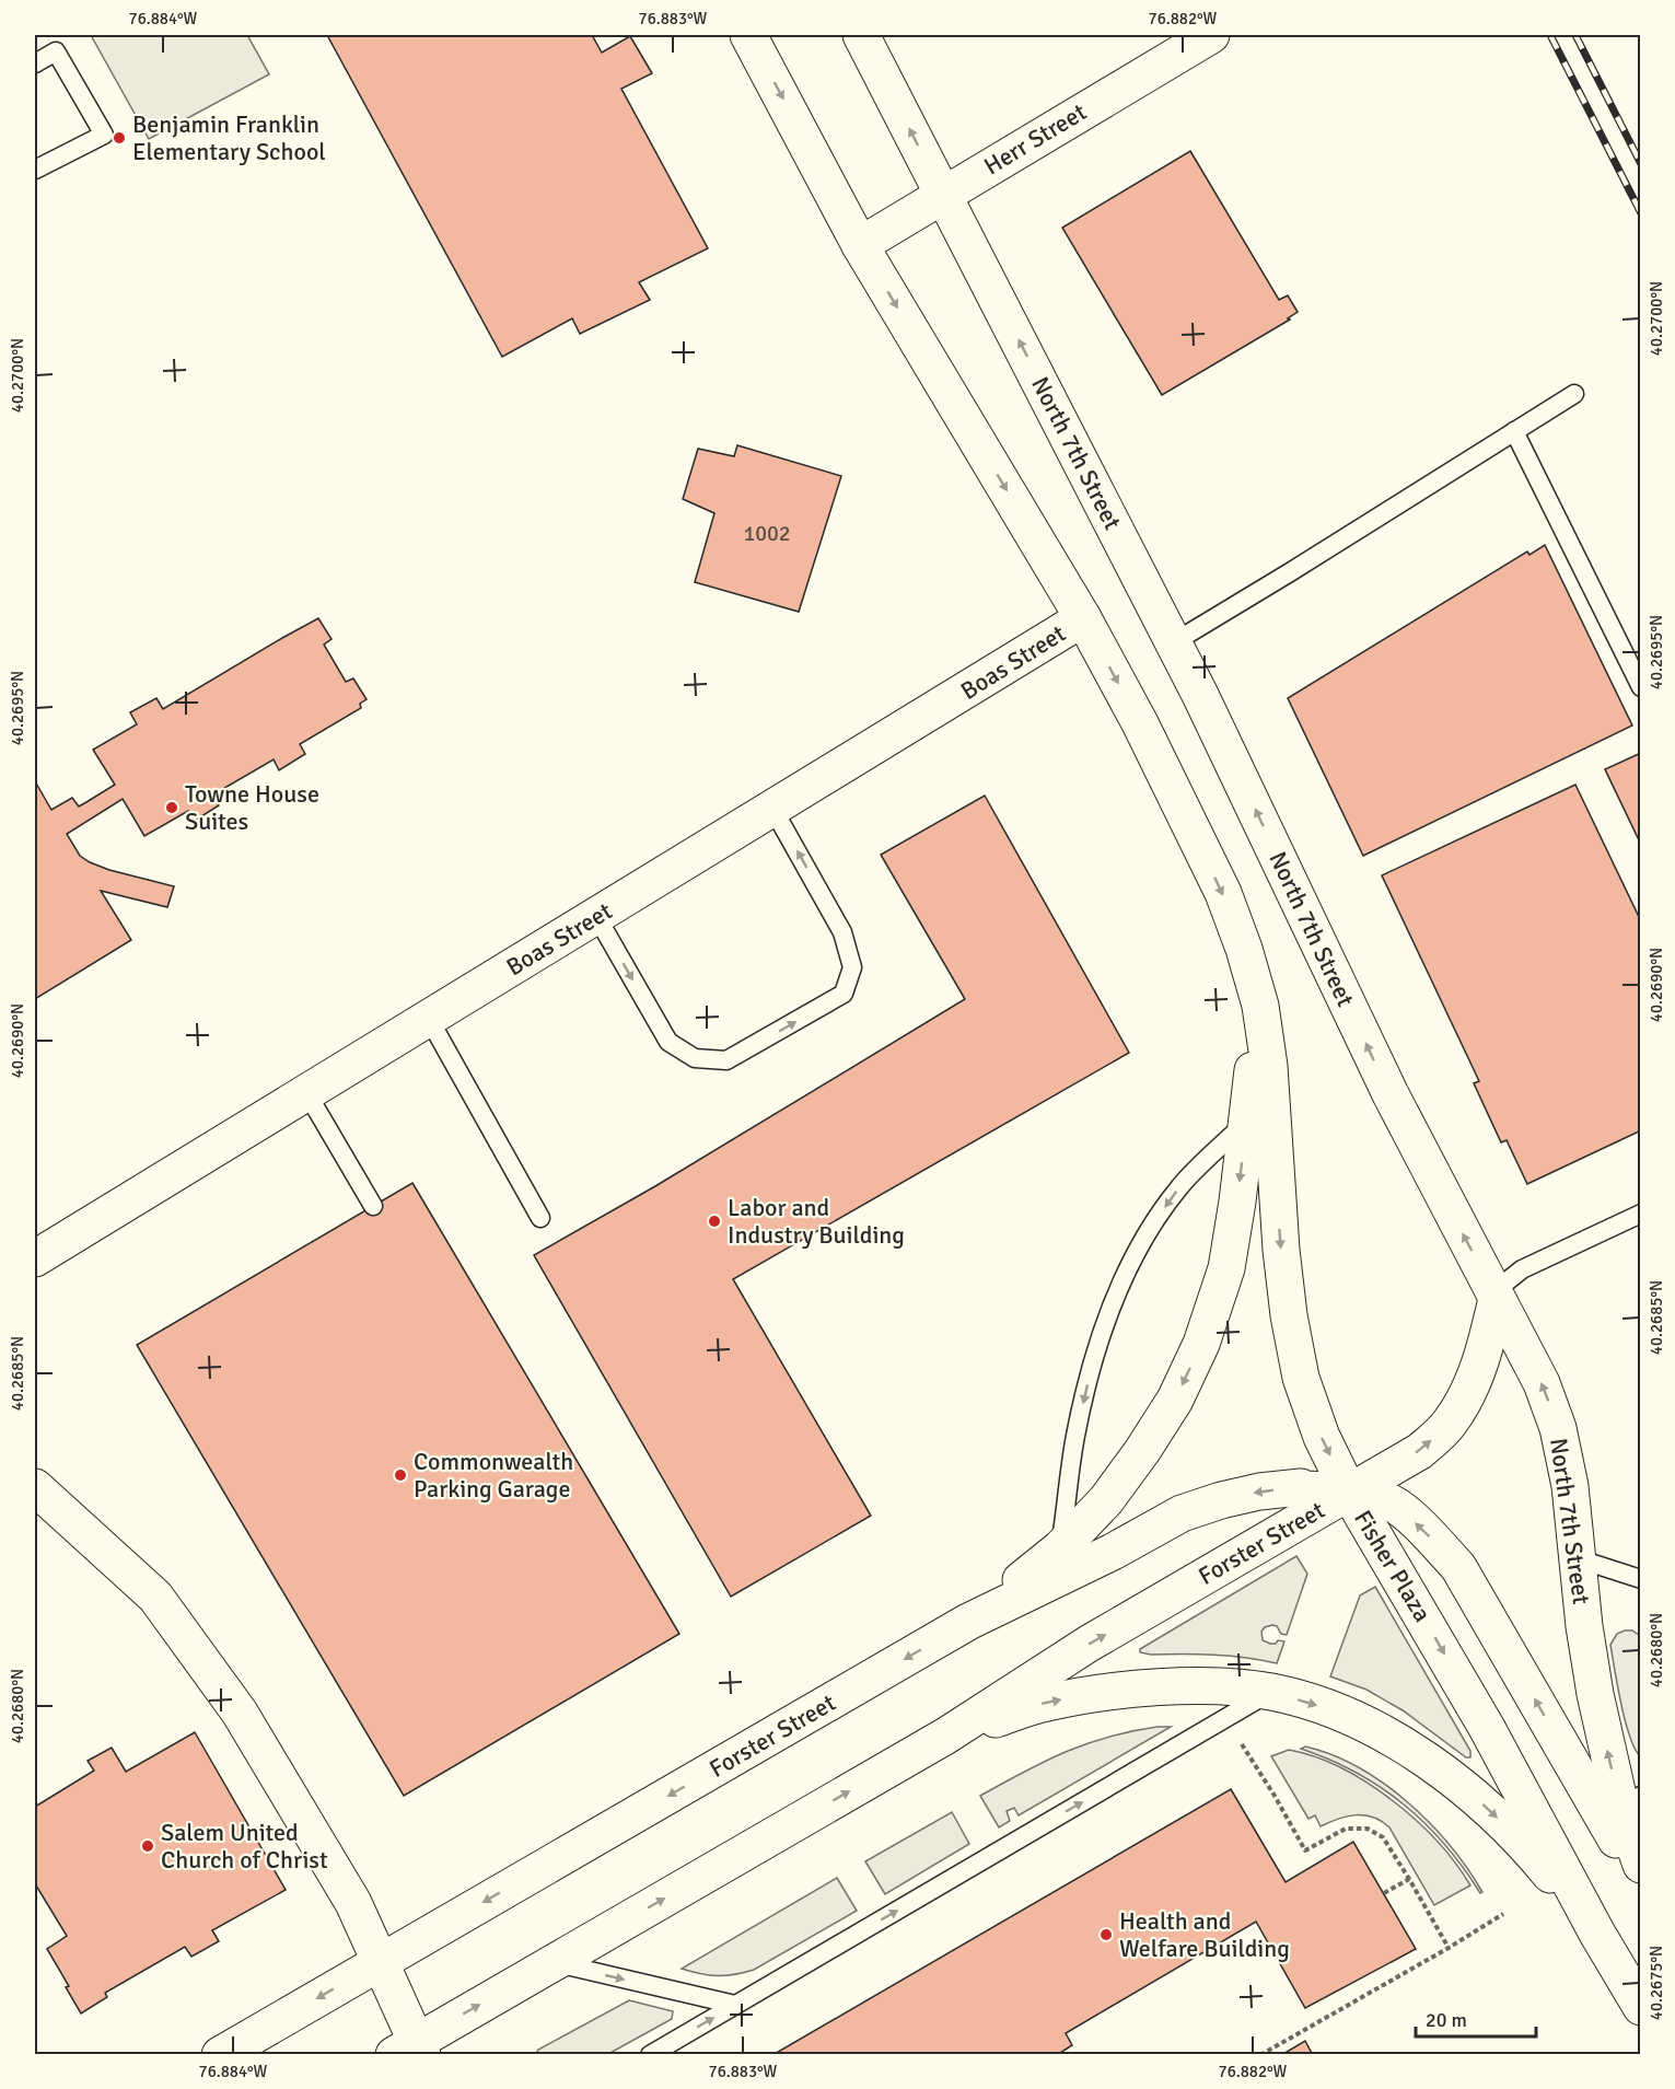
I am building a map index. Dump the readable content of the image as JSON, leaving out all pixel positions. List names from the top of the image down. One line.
{"streets":{"main road":["Herr Street","North 7th Street","Boas Street","Forster Street","Fisher Plaza"]},"crossings":[["Herr Street","North 7th Street"],["North 7th Street","Forster Street"],["North 7th Street","Fisher Plaza"],["Forster Street","Fisher Plaza"]],"places":["Benjamin Franklin Elementary School","Towne House Suites","Labor and Industry Building","Commonwealth Parking Garage","Salem United Church of Christ","Health and Welfare Building"],"house_numbers":["1002"],"scale_bar":"20 m","coordinates":["76.884°W","76.883°W","76.882°W","40.2700°N","40.2695°N","40.2690°N","40.2685°N","40.2680°N","40.2675°N"]}
